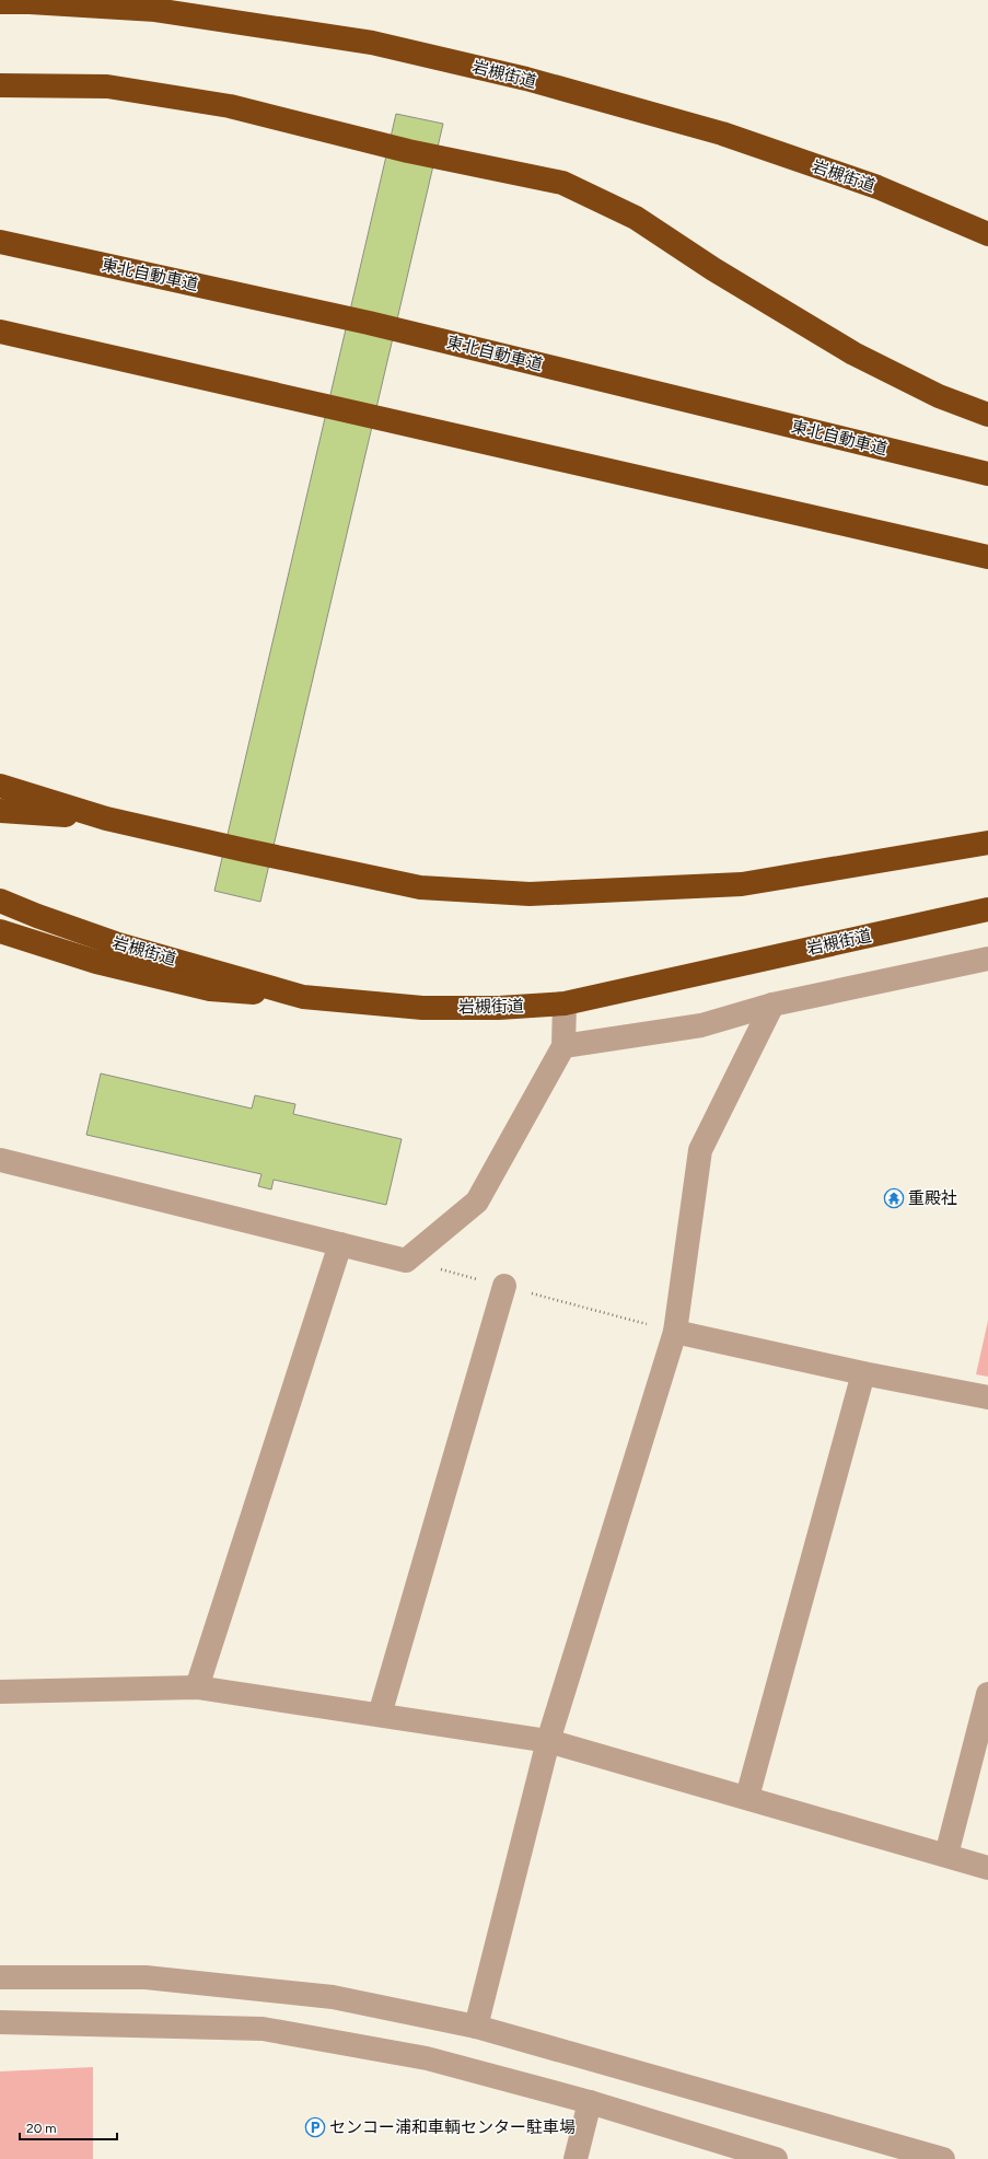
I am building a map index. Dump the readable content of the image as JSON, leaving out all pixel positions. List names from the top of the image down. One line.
{"streets":{"highway":["岩槻街道","東北自動車道"]},"places":{"temple":["重殿社"],"parking":["センコー浦和車輌センター駐車場"]},"scale_bar":"20 m"}
